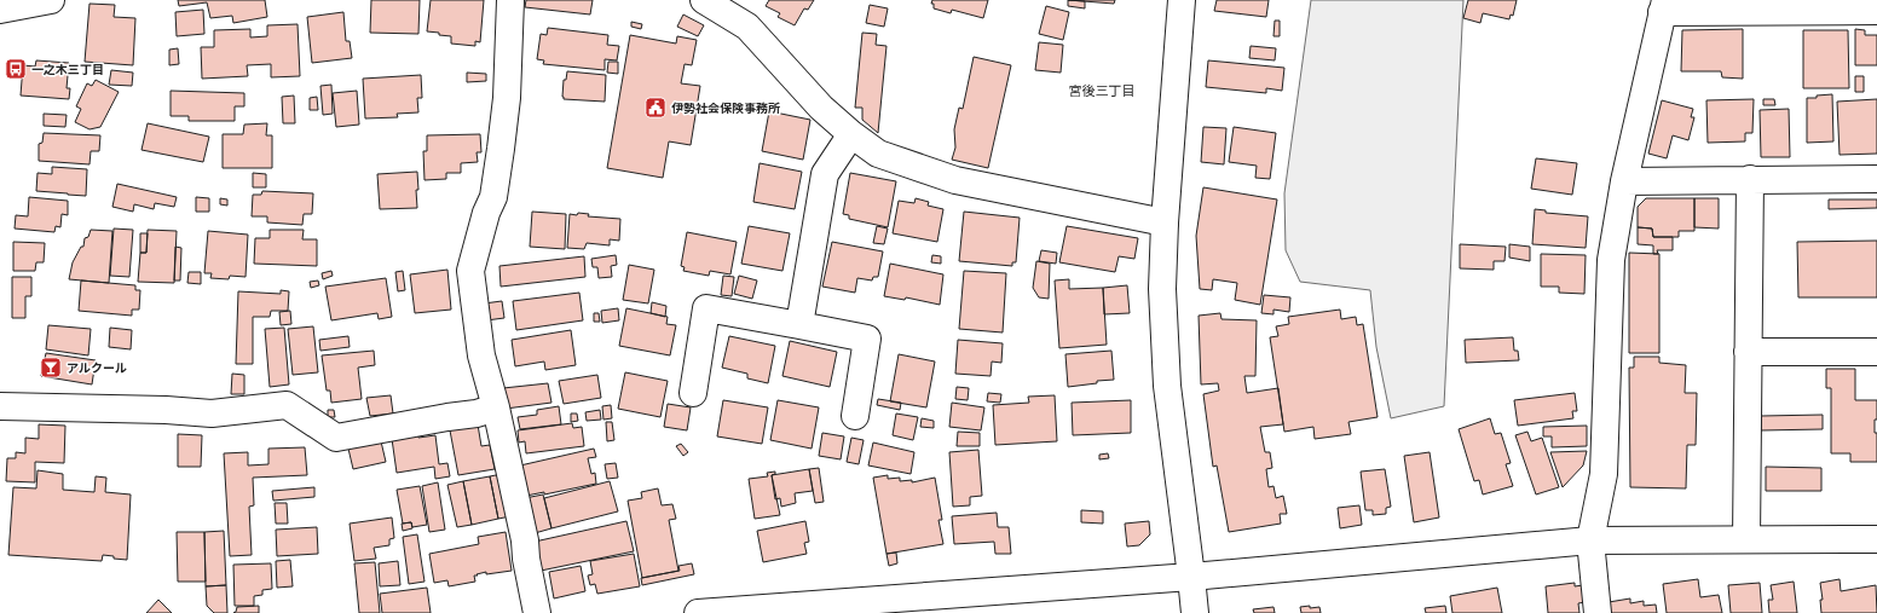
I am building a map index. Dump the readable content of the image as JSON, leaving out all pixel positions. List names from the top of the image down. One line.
{"districts":["宮後三丁目"],"places":{"bus stop":["一之木三丁目"],"public building":["伊勢社会保険事務所"],"bar":["アルクール"]}}
